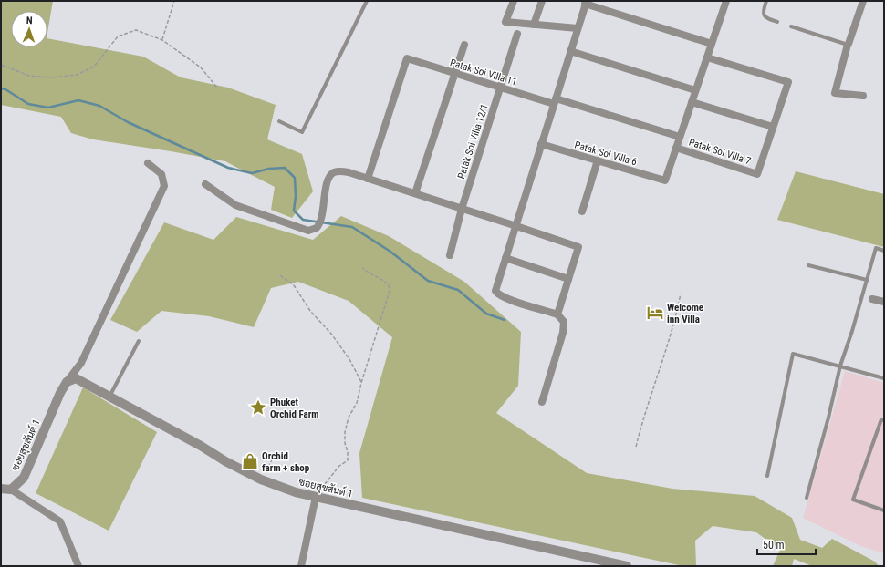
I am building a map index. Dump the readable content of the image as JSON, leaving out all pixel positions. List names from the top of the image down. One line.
{"streets":{"street":["Patak Soi Villa 11","Patak Soi Villa 12/1","Patak Soi Villa 7","Patak Soi Villa 6","ซอยสุขสันต์ 1"]},"crossings":[["Patak Soi Villa 11","Patak Soi Villa 12/1"],["Patak Soi Villa 7","Patak Soi Villa 6"]],"places":{"hotel":["Welcome inn Villa"],"place":["Phuket Orchid Farm"],"shop":["Orchid farm + shop"]},"scale_bar":"50 m","north":"top"}
